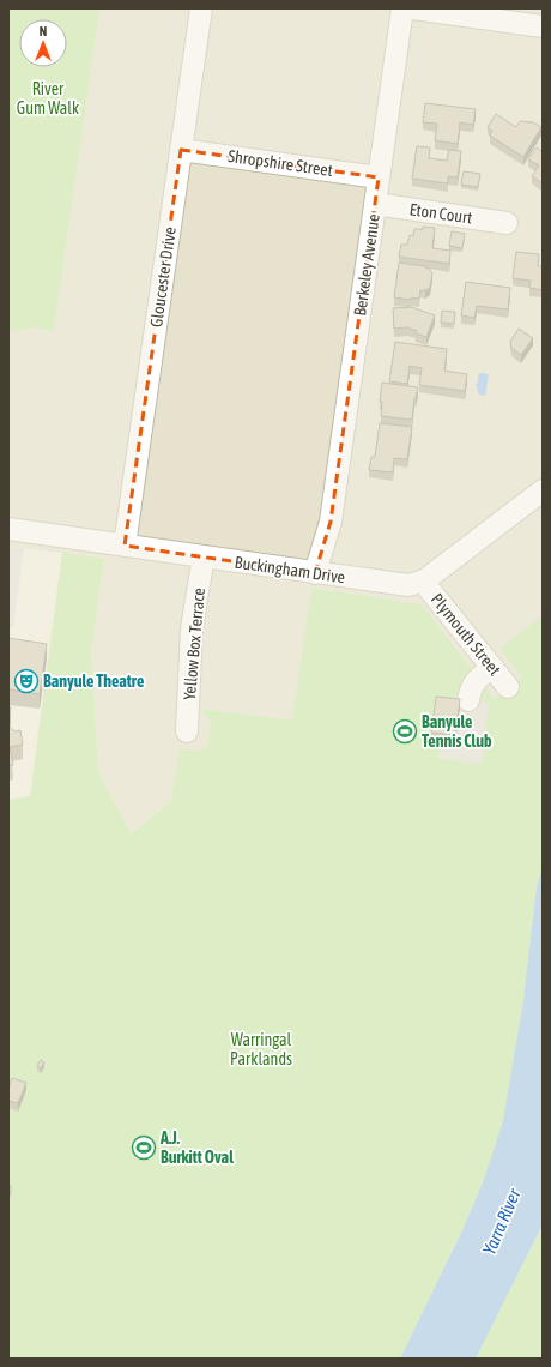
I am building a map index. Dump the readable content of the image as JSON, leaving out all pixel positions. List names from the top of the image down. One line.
{"streets":{"street":["Shropshire Street","Eton Court","Berkeley Avenue","Gloucester Drive","Buckingham Drive","Plymouth Street","Yellow Box Terrace"]},"crossings":[["Shropshire Street","Berkeley Avenue"],["Shropshire Street","Gloucester Drive"],["Eton Court","Berkeley Avenue"],["Berkeley Avenue","Buckingham Drive"],["Gloucester Drive","Buckingham Drive"],["Buckingham Drive","Plymouth Street"],["Buckingham Drive","Yellow Box Terrace"]],"water":["Yarra River"],"parks":["River Gum Walk","Warringal Parklands"],"places":{"theatre":["Banyule Theatre"],"sports":["Banyule Tennis Club","A.J. Burkitt Oval"]},"north":"top"}
